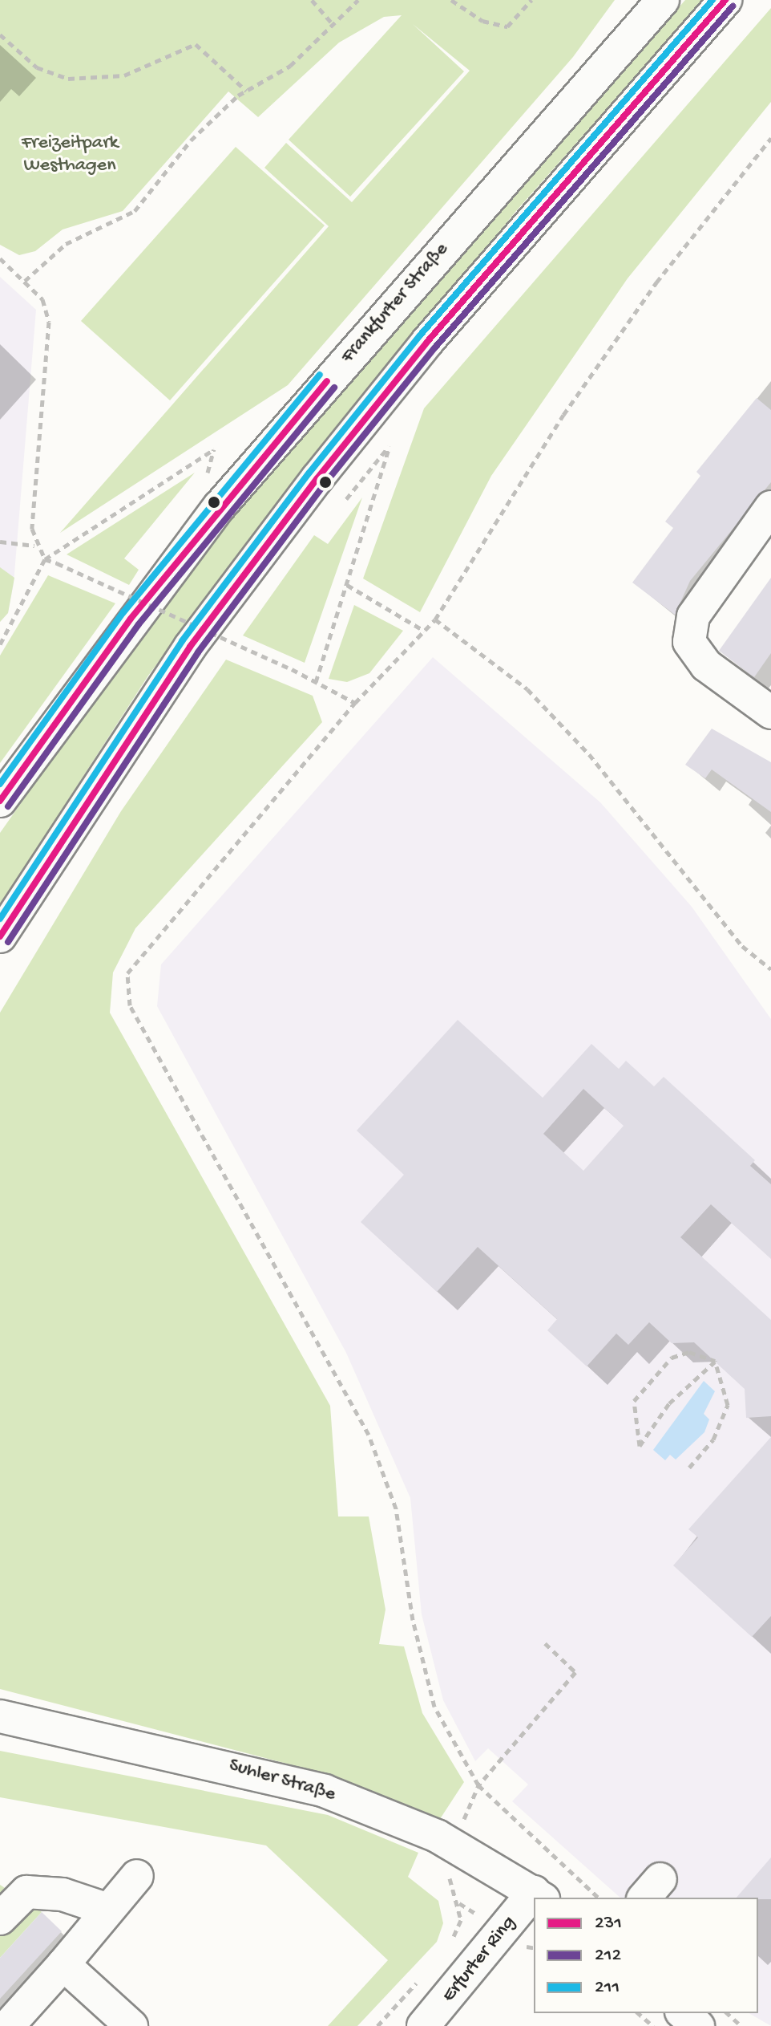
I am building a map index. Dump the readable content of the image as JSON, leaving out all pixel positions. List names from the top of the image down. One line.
{"streets":{"street":["Frankfurter Straße","Suhler Straße","Erfurter Ring"]},"parks":["Freizeitpark Westhagen"],"lines":["transit line 231","transit line 211","transit line 212"],"legend":["231","212","211"]}
